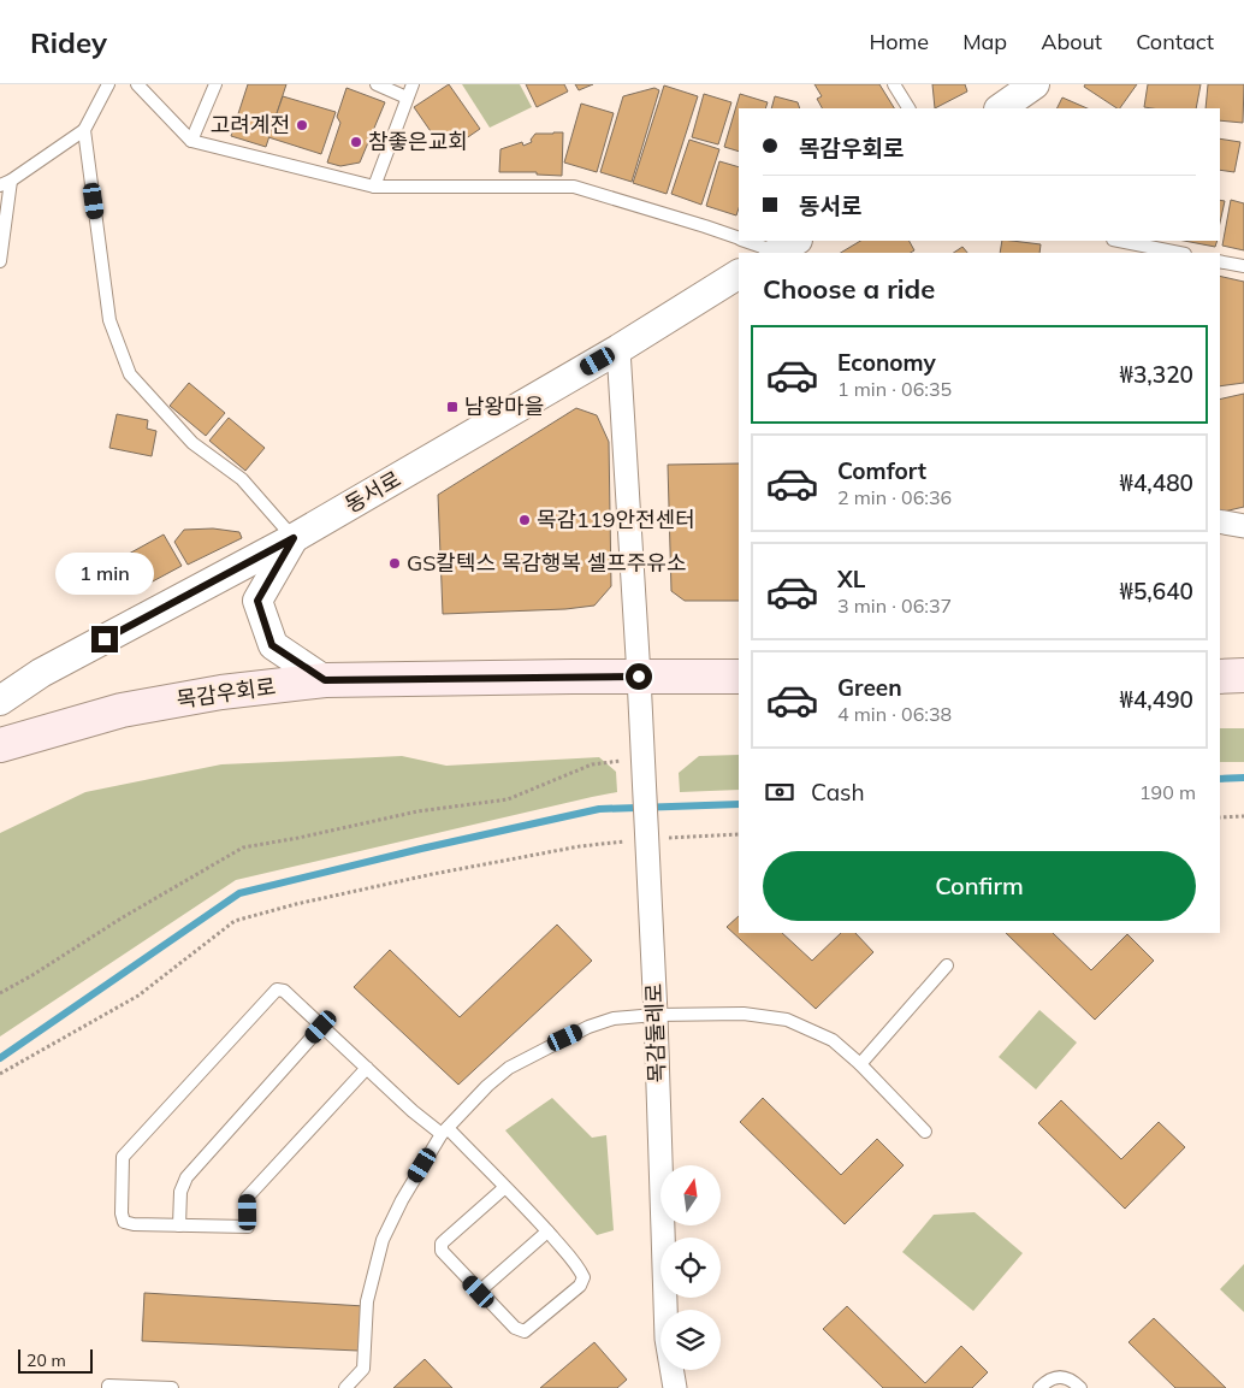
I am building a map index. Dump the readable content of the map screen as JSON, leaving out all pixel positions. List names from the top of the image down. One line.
{"streets":{"main road":["목감우회로"],"street":["동서로","목감둘레로"]},"crossings":[["목감우회로","목감둘레로"]],"places":{"other":["고려계전","참좋은교회","목감119안전센터","GS칼텍스 목감행복 셀프주유소"],"transit":["남왕마을"]},"scale_bar":"20 m","north":"top","page":{"header":"Ridey","nav":["Home","Map","About","Contact"],"banner":["목감우회로","동서로"],"heading":"Choose a ride","list":[{"name":"Economy","note":"1 min · 06:35","value":"₩3,320"},{"name":"Comfort","note":"2 min · 06:36","value":"₩4,480"},{"name":"XL","note":"3 min · 06:37","value":"₩5,640"},{"name":"Green","note":"4 min · 06:38","value":"₩4,490"}],"bubble":"1 min","pay":["Cash","190 m"],"buttons":"Confirm","scale":"20 m"}}
